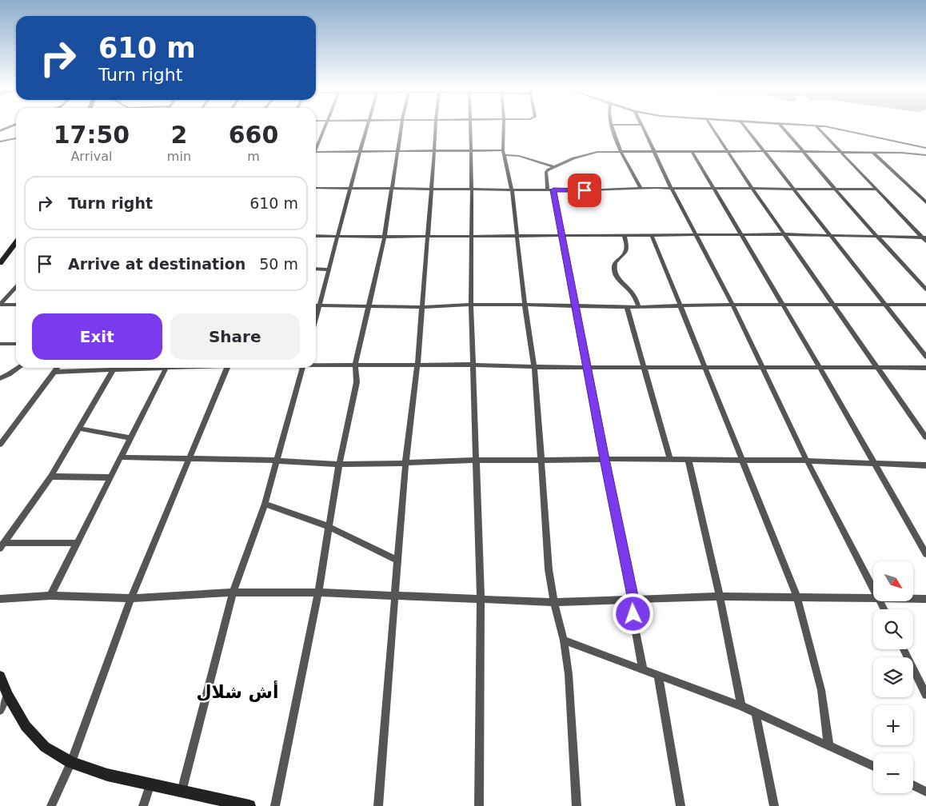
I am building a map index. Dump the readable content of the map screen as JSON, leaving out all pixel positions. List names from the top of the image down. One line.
{"districts":["أش شلال"],"north":"bottom right","page":{"turn":["610 m","Turn right"],"eta":["17:50","Arrival","2","min","660","m"],"list":[{"name":"Turn right","value":"610 m"},{"name":"Arrive at destination","value":"50 m"}],"buttons":["Exit","Share"],"map_buttons":["+","−"]}}
